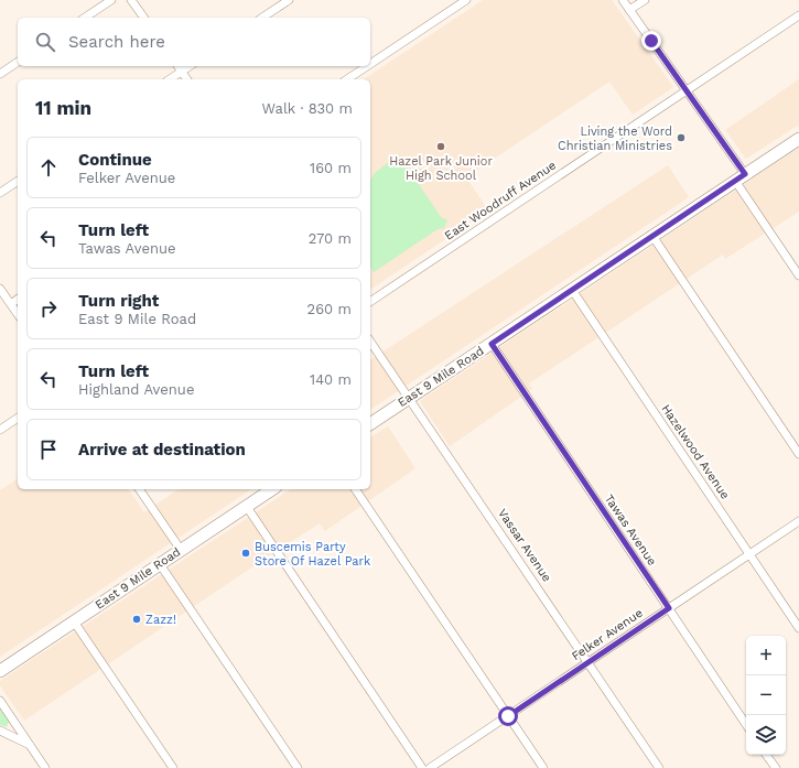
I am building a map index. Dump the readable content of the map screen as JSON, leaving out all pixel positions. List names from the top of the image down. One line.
{"streets":{"main road":["East 9 Mile Road"],"street":["East Woodruff Avenue","Hazelwood Avenue","Tawas Avenue","Vassar Avenue","Felker Avenue"]},"crossings":[["East 9 Mile Road","Hazelwood Avenue"],["East 9 Mile Road","Tawas Avenue"],["East 9 Mile Road","Vassar Avenue"],["Hazelwood Avenue","Felker Avenue"],["Tawas Avenue","Felker Avenue"],["Vassar Avenue","Felker Avenue"]],"places":["Living the Word Christian Ministries","Hazel Park Junior High School","Buscemis Party Store Of Hazel Park","Zazz!"],"page":{"search":"Search here","heading":["11 min","Walk · 830 m"],"list":[["Continue","Felker Avenue","160 m"],["Turn left","Tawas Avenue","270 m"],["Turn right","East 9 Mile Road","260 m"],["Turn left","Highland Avenue","140 m"],"Arrive at destination"],"map_buttons":["+","−"]}}
